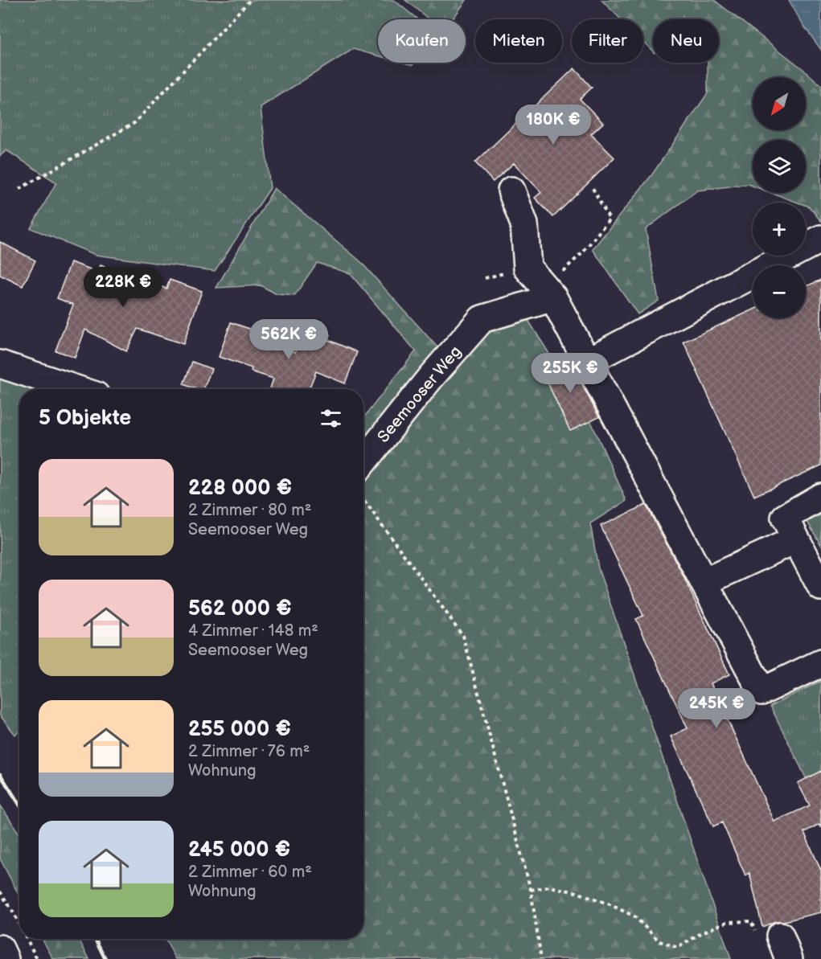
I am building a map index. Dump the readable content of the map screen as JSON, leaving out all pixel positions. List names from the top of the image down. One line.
{"streets":{"street":["Seemooser Weg"]},"north":"bottom left","page":{"chip":["Kaufen","Mieten","Filter","Neu"],"map_buttons":["+","−"],"price":["180K €","228K €","562K €","255K €","245K €"],"heading":"5 Objekte","list":[{"name":"228 000 €","note":"2 Zimmer · 80 m² · Seemooser Weg"},{"name":"562 000 €","note":"4 Zimmer · 148 m² · Seemooser Weg"},{"name":"255 000 €","note":"2 Zimmer · 76 m² · Wohnung"},{"name":"245 000 €","note":"2 Zimmer · 60 m² · Wohnung"}]}}
